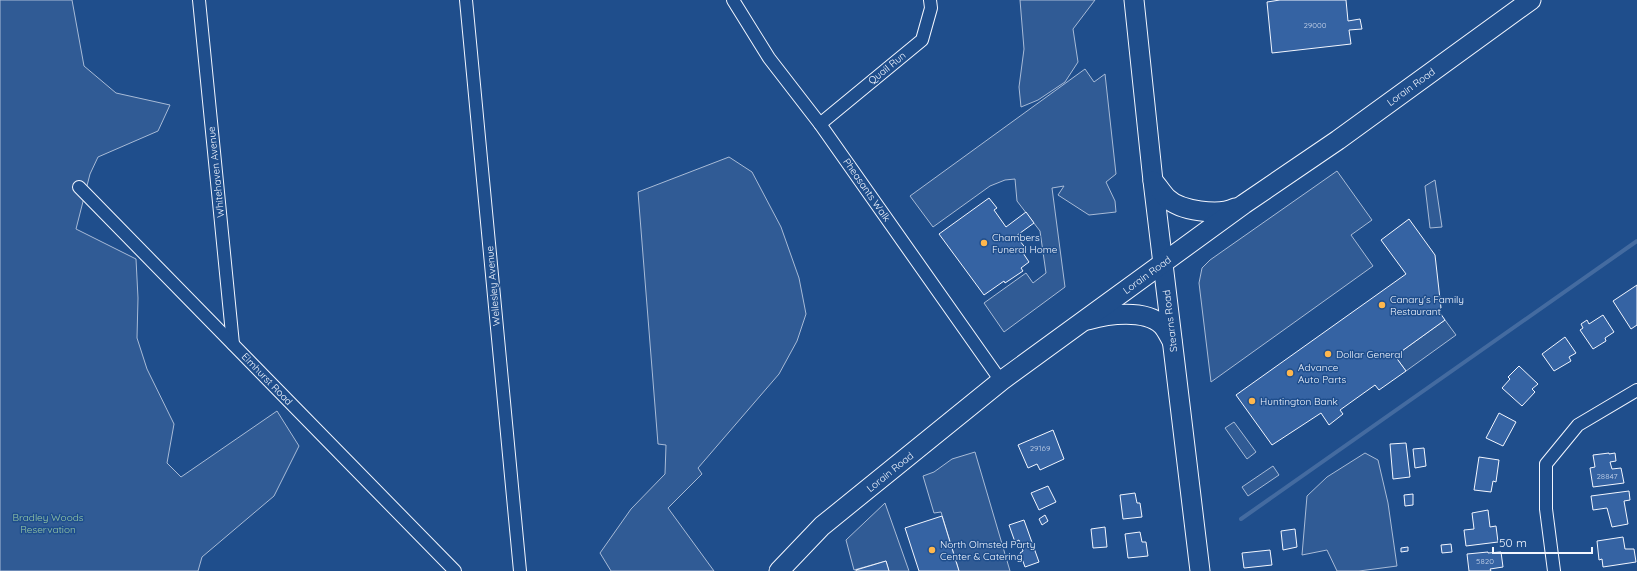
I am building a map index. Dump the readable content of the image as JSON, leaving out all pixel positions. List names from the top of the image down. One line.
{"streets":{"main road":["Lorain Road","Stearns Road"],"street":["Quail Run","Whitehaven Avenue","Pheasants Walk","Wellesley Avenue","Elmhurst Road"]},"crossings":[["Quail Run","Pheasants Walk"],["Lorain Road","Pheasants Walk"],["Lorain Road","Stearns Road"],["Whitehaven Avenue","Elmhurst Road"]],"parks":["Bradley Woods Reservation"],"places":["Chambers Funeral Home","Canary's Family Restaurant","Dollar General","Advance Auto Parts","Huntington Bank","North Olmsted Party Center & Catering"],"house_numbers":["29000","29169","28847","5820"],"scale_bar":"50 m"}
